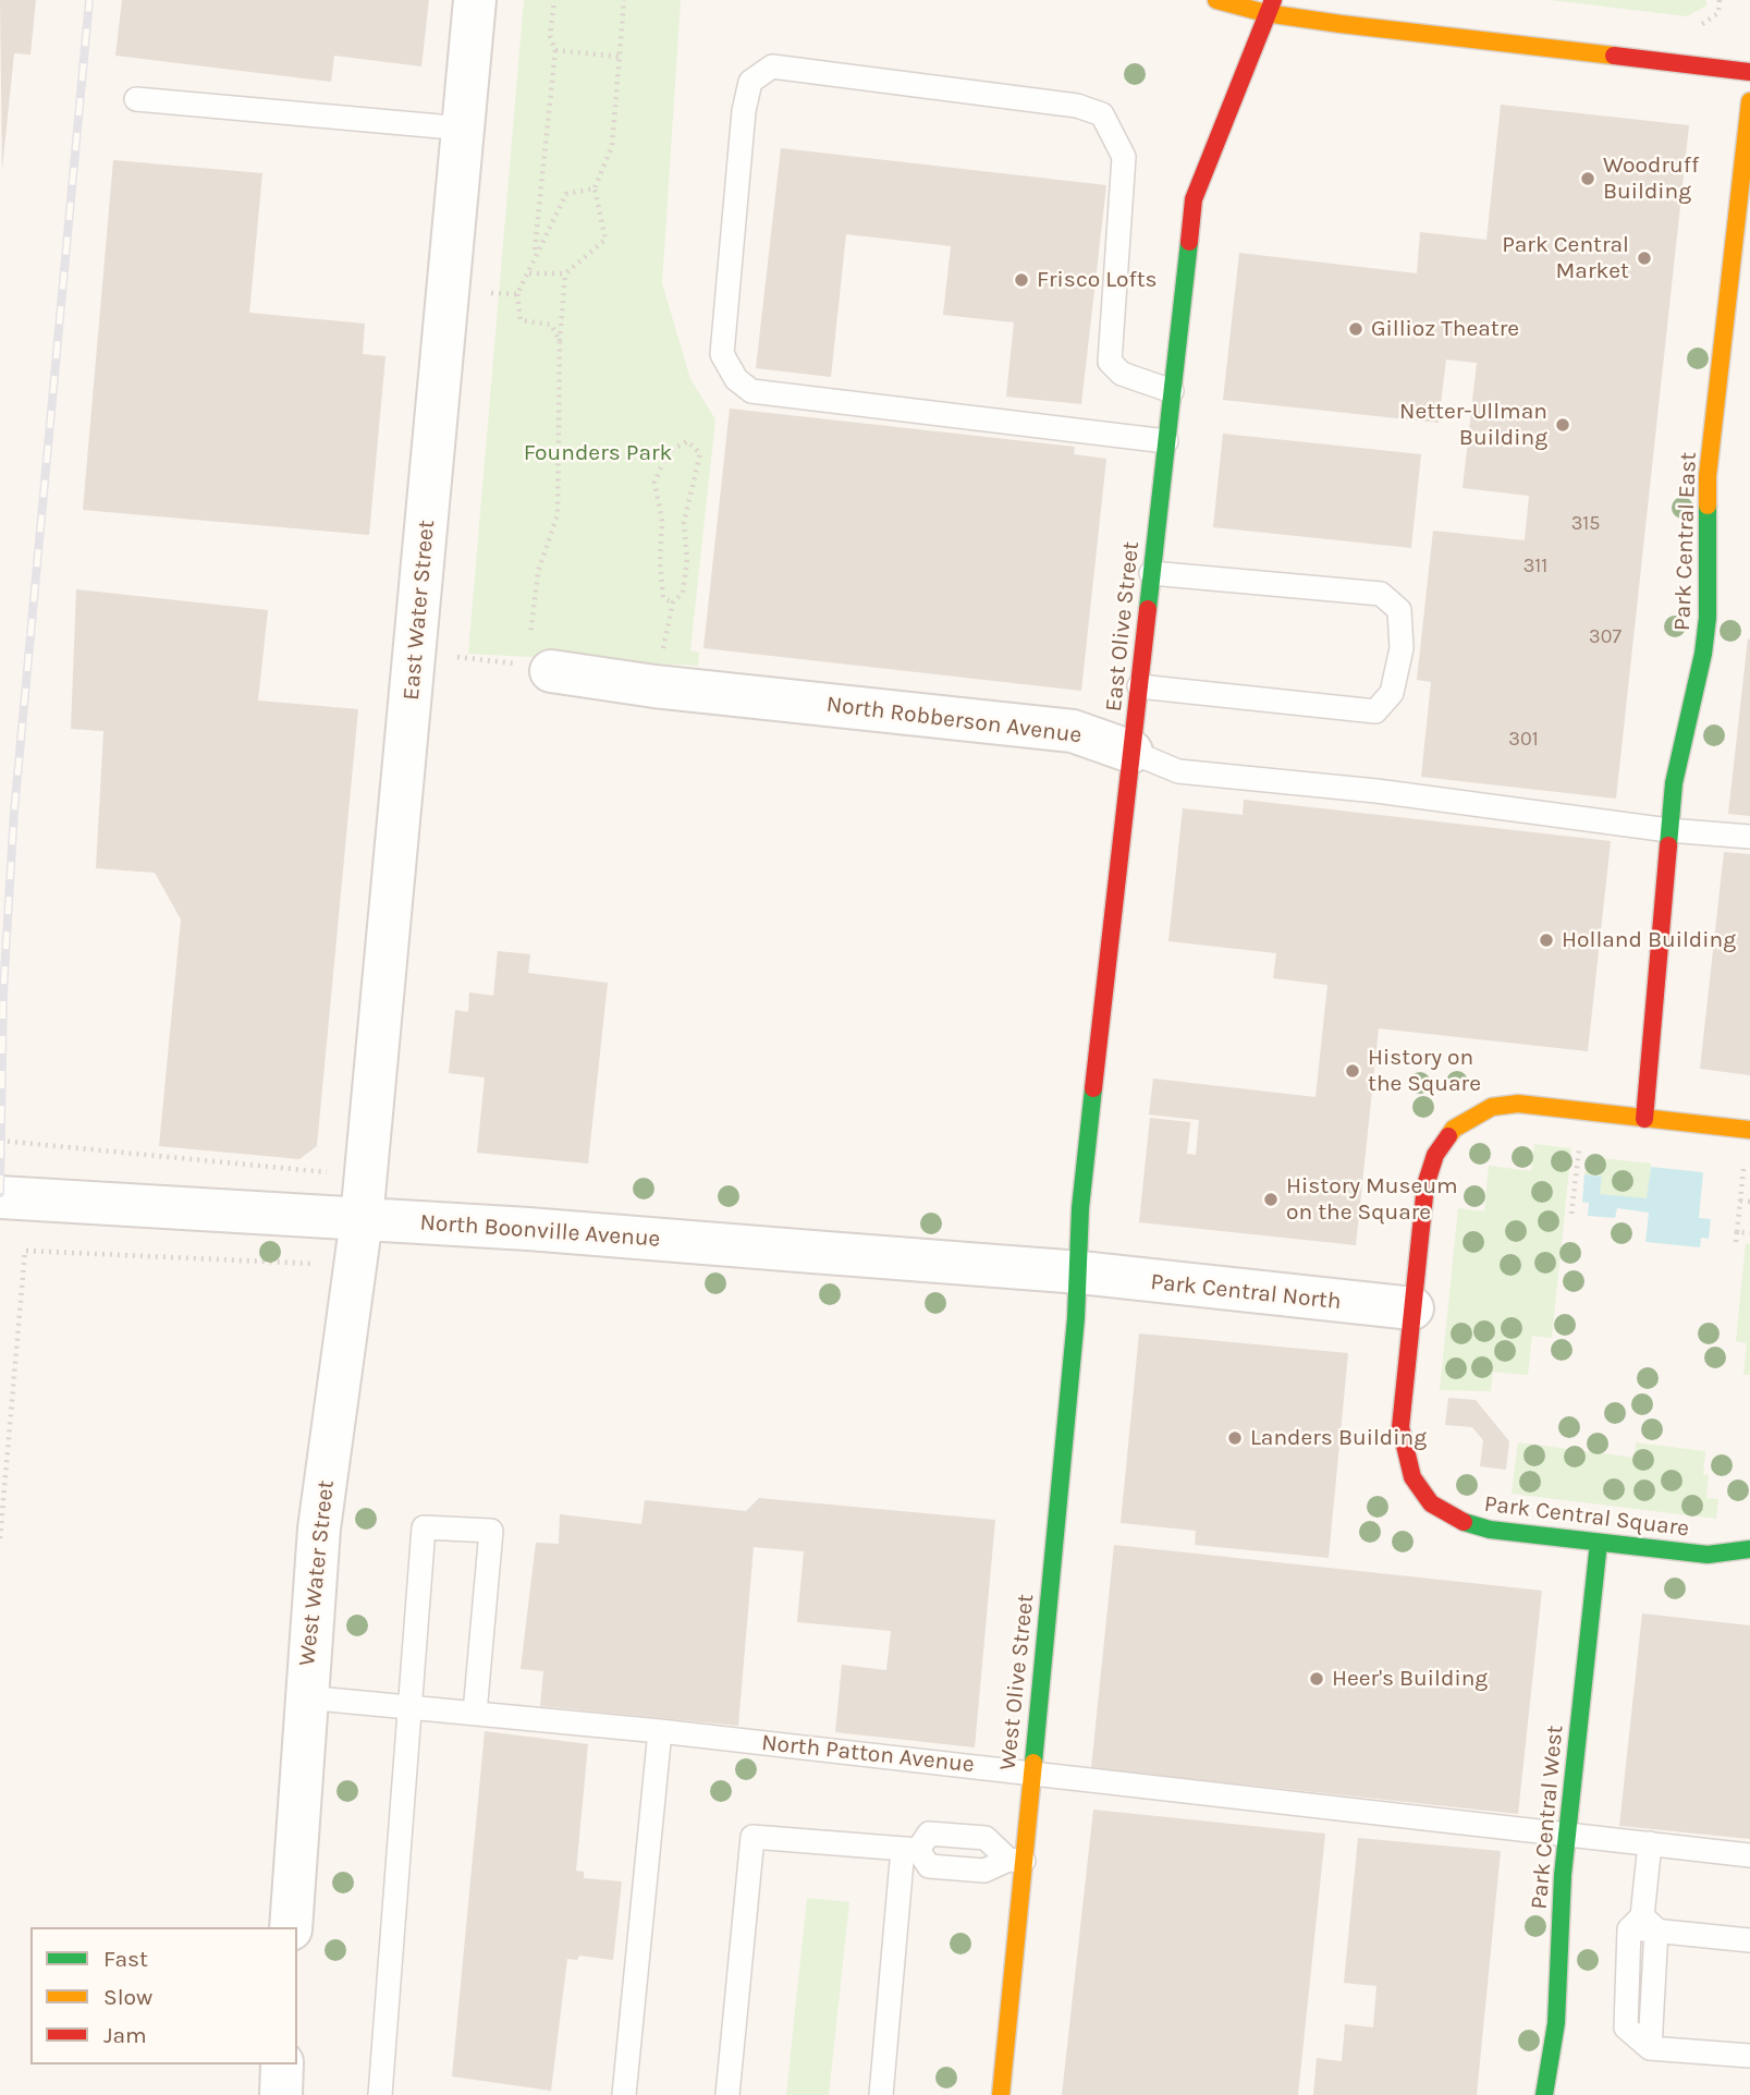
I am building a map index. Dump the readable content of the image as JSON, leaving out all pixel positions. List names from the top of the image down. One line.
{"streets":{"main road":["Park Central East","East Olive Street","Park Central Square","West Olive Street","Park Central West"],"street":["East Water Street","North Robberson Avenue","North Boonville Avenue","Park Central North","West Water Street"],"lane":["North Patton Avenue"]},"crossings":[["Park Central East","North Robberson Avenue"],["Park Central East","Park Central Square"],["East Water Street","North Boonville Avenue"],["East Water Street","West Water Street"],["East Olive Street","North Robberson Avenue"],["East Olive Street","North Boonville Avenue"],["East Olive Street","Park Central North"],["East Olive Street","West Olive Street"],["North Boonville Avenue","Park Central North"],["North Boonville Avenue","West Water Street"],["North Boonville Avenue","West Olive Street"],["Park Central North","Park Central Square"],["Park Central North","West Olive Street"],["Park Central Square","Park Central West"],["West Water Street","North Patton Avenue"],["West Olive Street","North Patton Avenue"],["North Patton Avenue","Park Central West"]],"parks":["Founders Park"],"places":["Woodruff Building","Park Central Market","Frisco Lofts","Gillioz Theatre","Netter-Ullman Building","Holland Building","History on the Square","History Museum on the Square","Landers Building","Heer's Building"],"house_numbers":["315","311","307","301"],"legend":["Fast","Slow","Jam"]}
